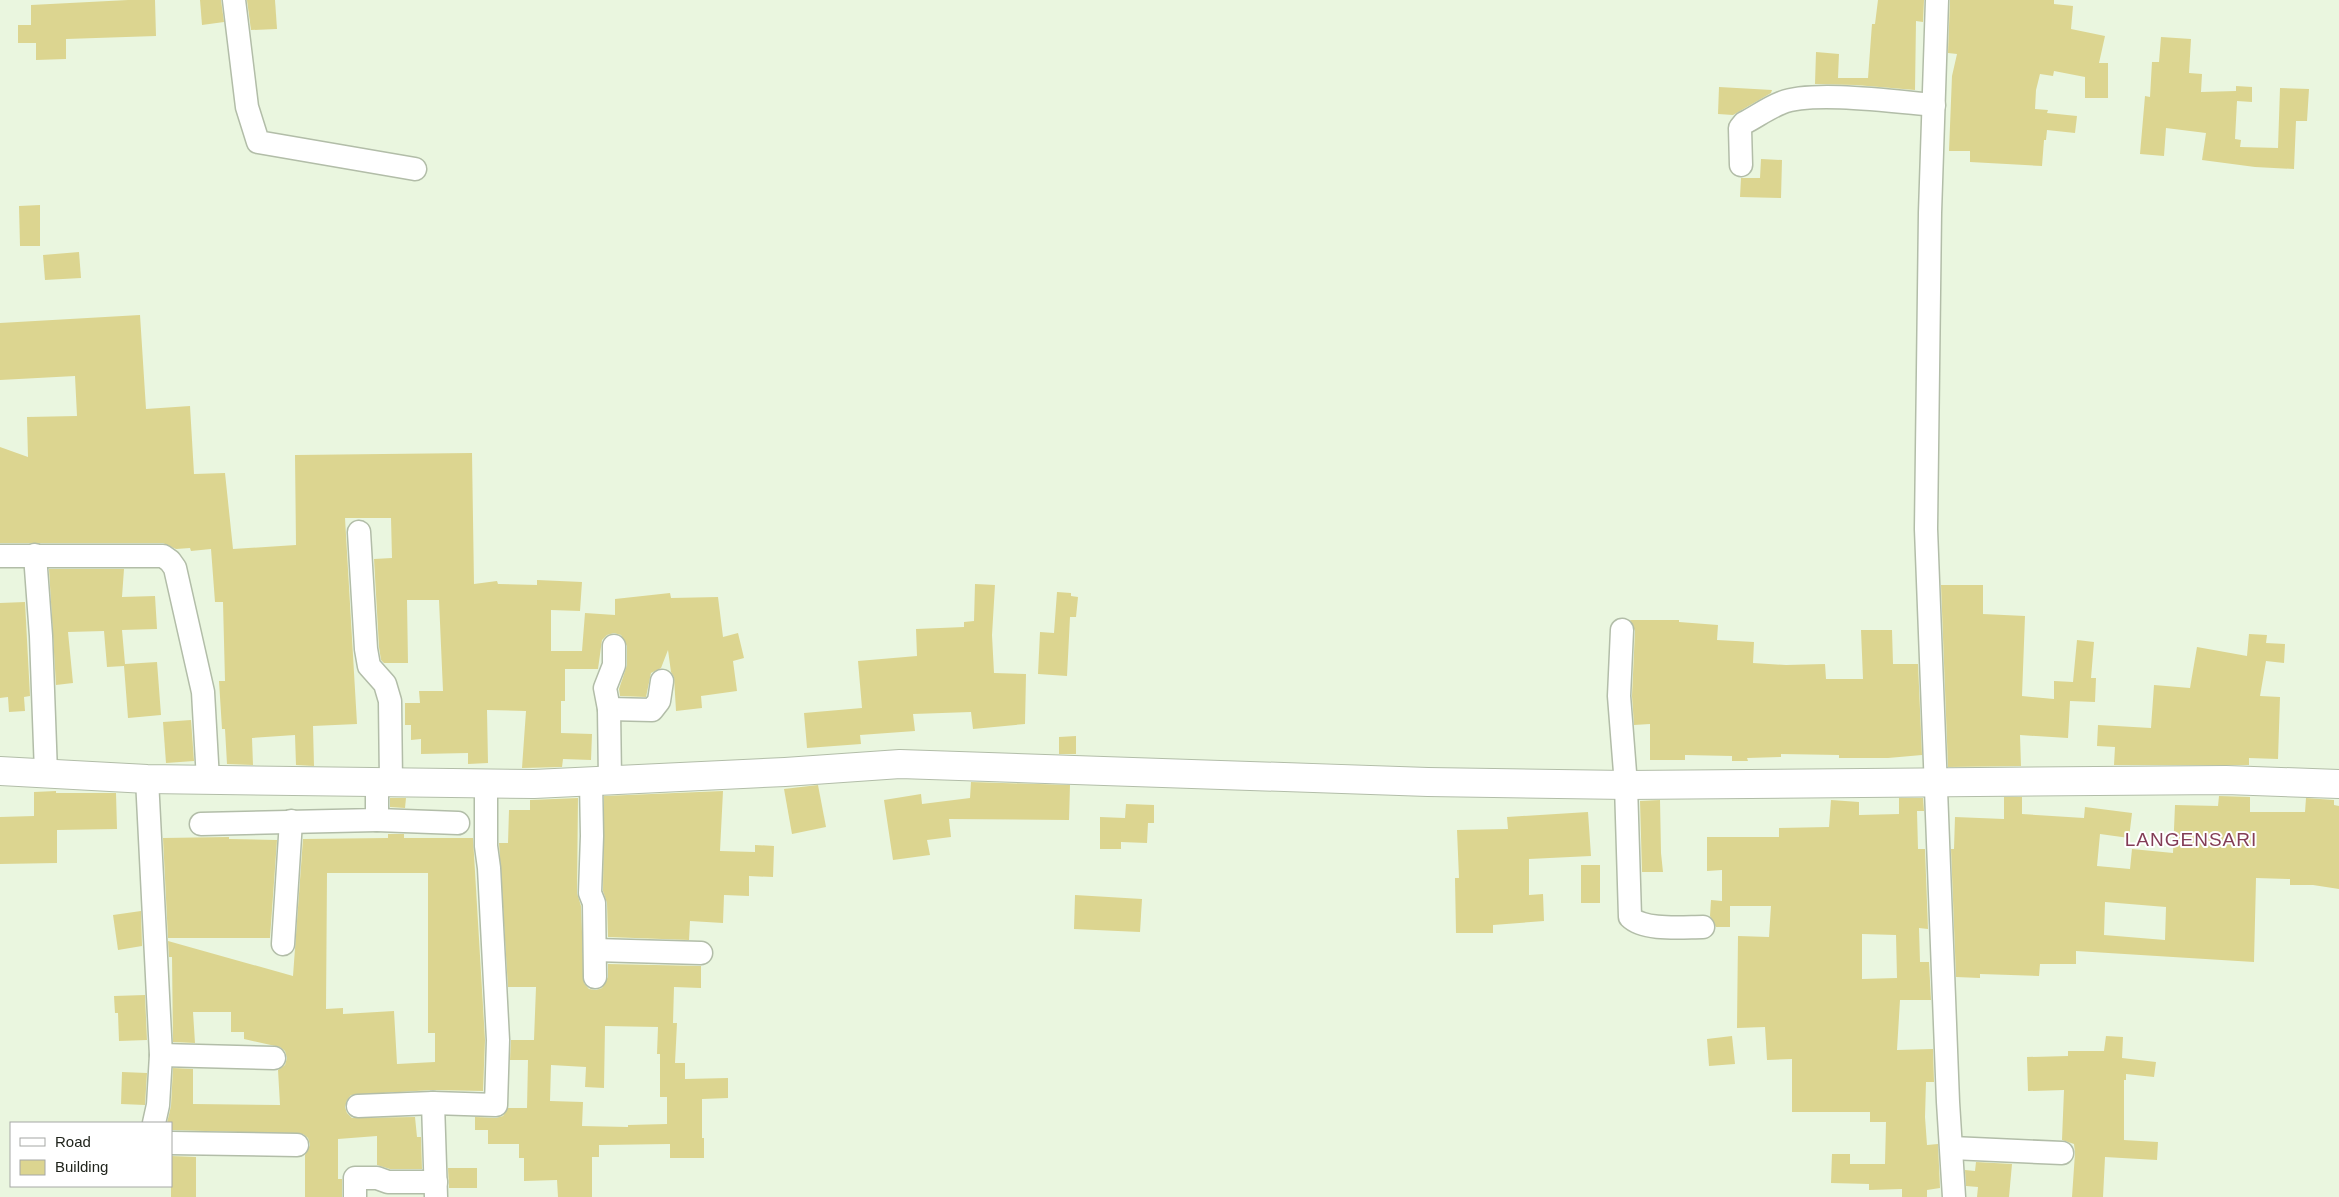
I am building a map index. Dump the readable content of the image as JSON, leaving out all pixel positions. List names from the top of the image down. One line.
{"districts":["LANGENSARI"],"legend":["Road","Building"]}
